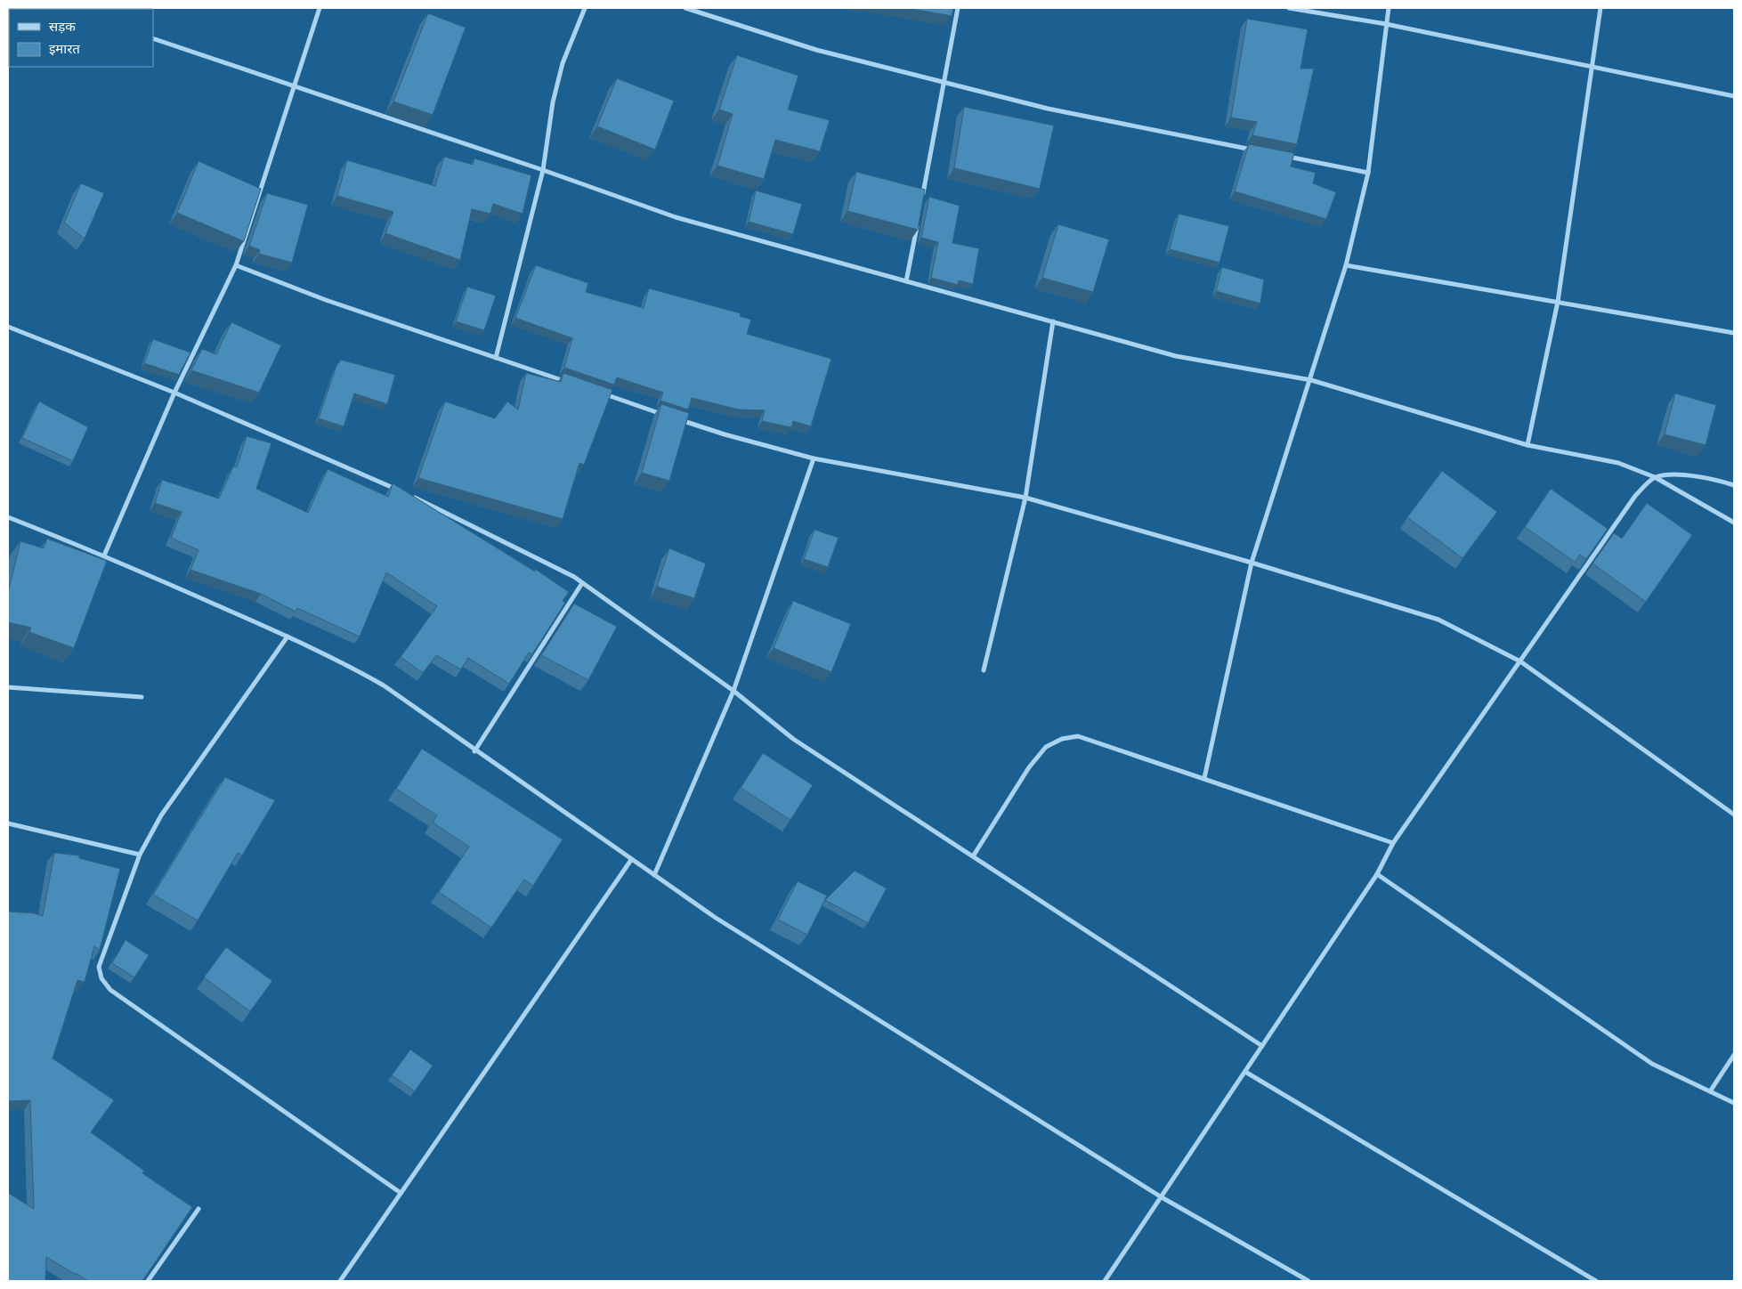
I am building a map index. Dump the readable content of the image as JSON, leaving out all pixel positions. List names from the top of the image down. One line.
{"legend":["सड़क","इमारत"]}
